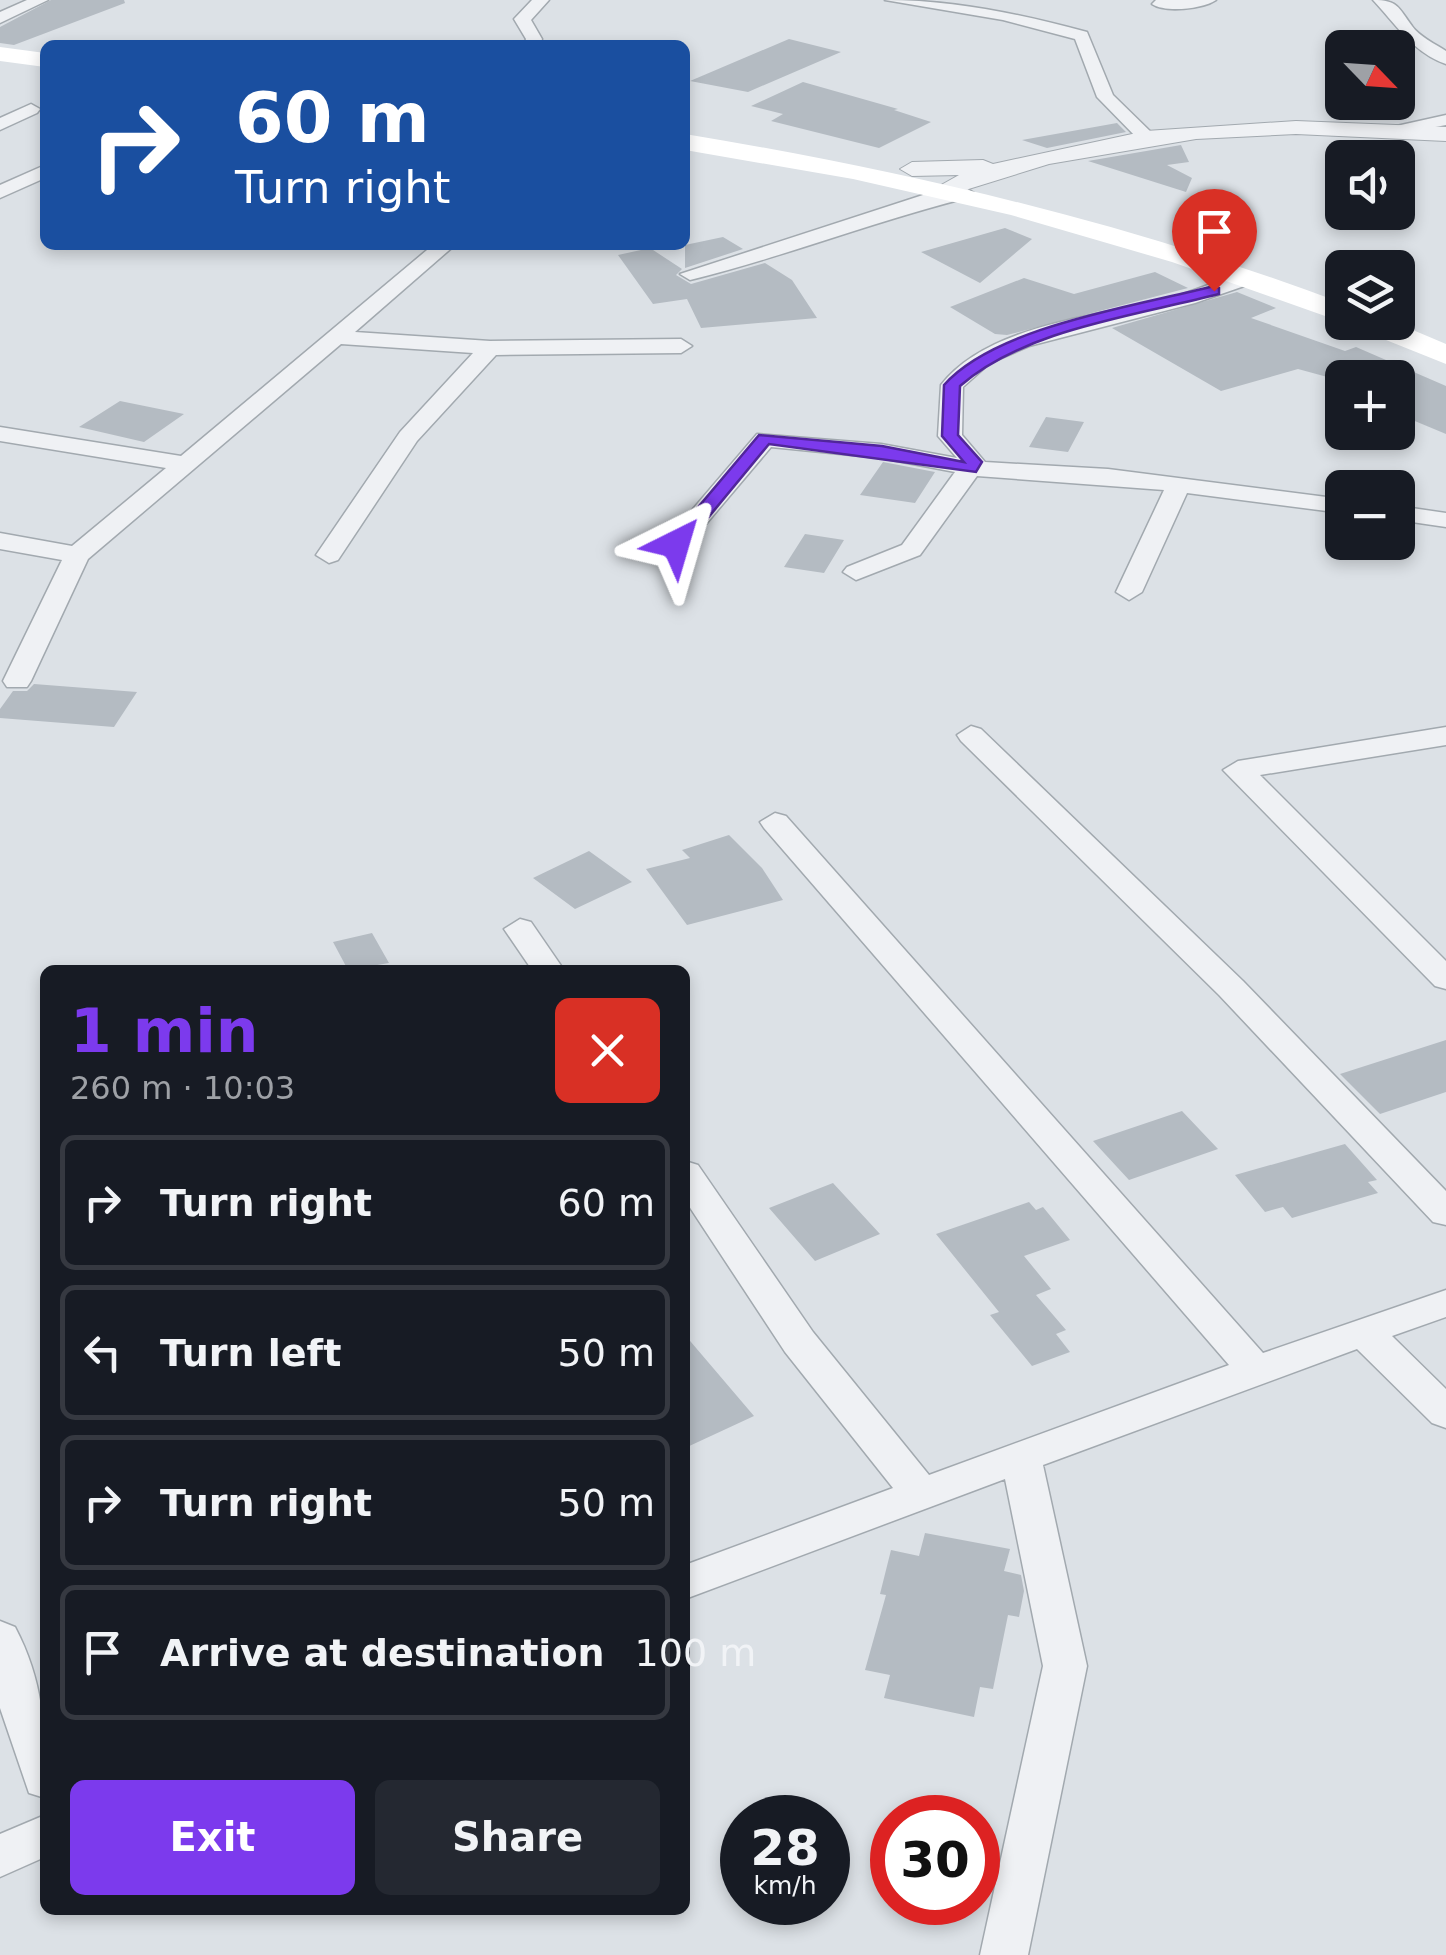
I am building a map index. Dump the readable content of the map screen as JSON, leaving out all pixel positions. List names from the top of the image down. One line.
{"north":"bottom right","page":{"map_buttons":["+","−"],"turn":["60 m","Turn right"],"heading":["1 min","260 m · 10:03"],"list":[{"name":"Turn right","value":"60 m"},{"name":"Turn left","value":"50 m"},{"name":"Turn right","value":"50 m"},{"name":"Arrive at destination","value":"100 m"}],"buttons":["Exit","Share"],"speed":"28 km/h","limit":"30"}}
